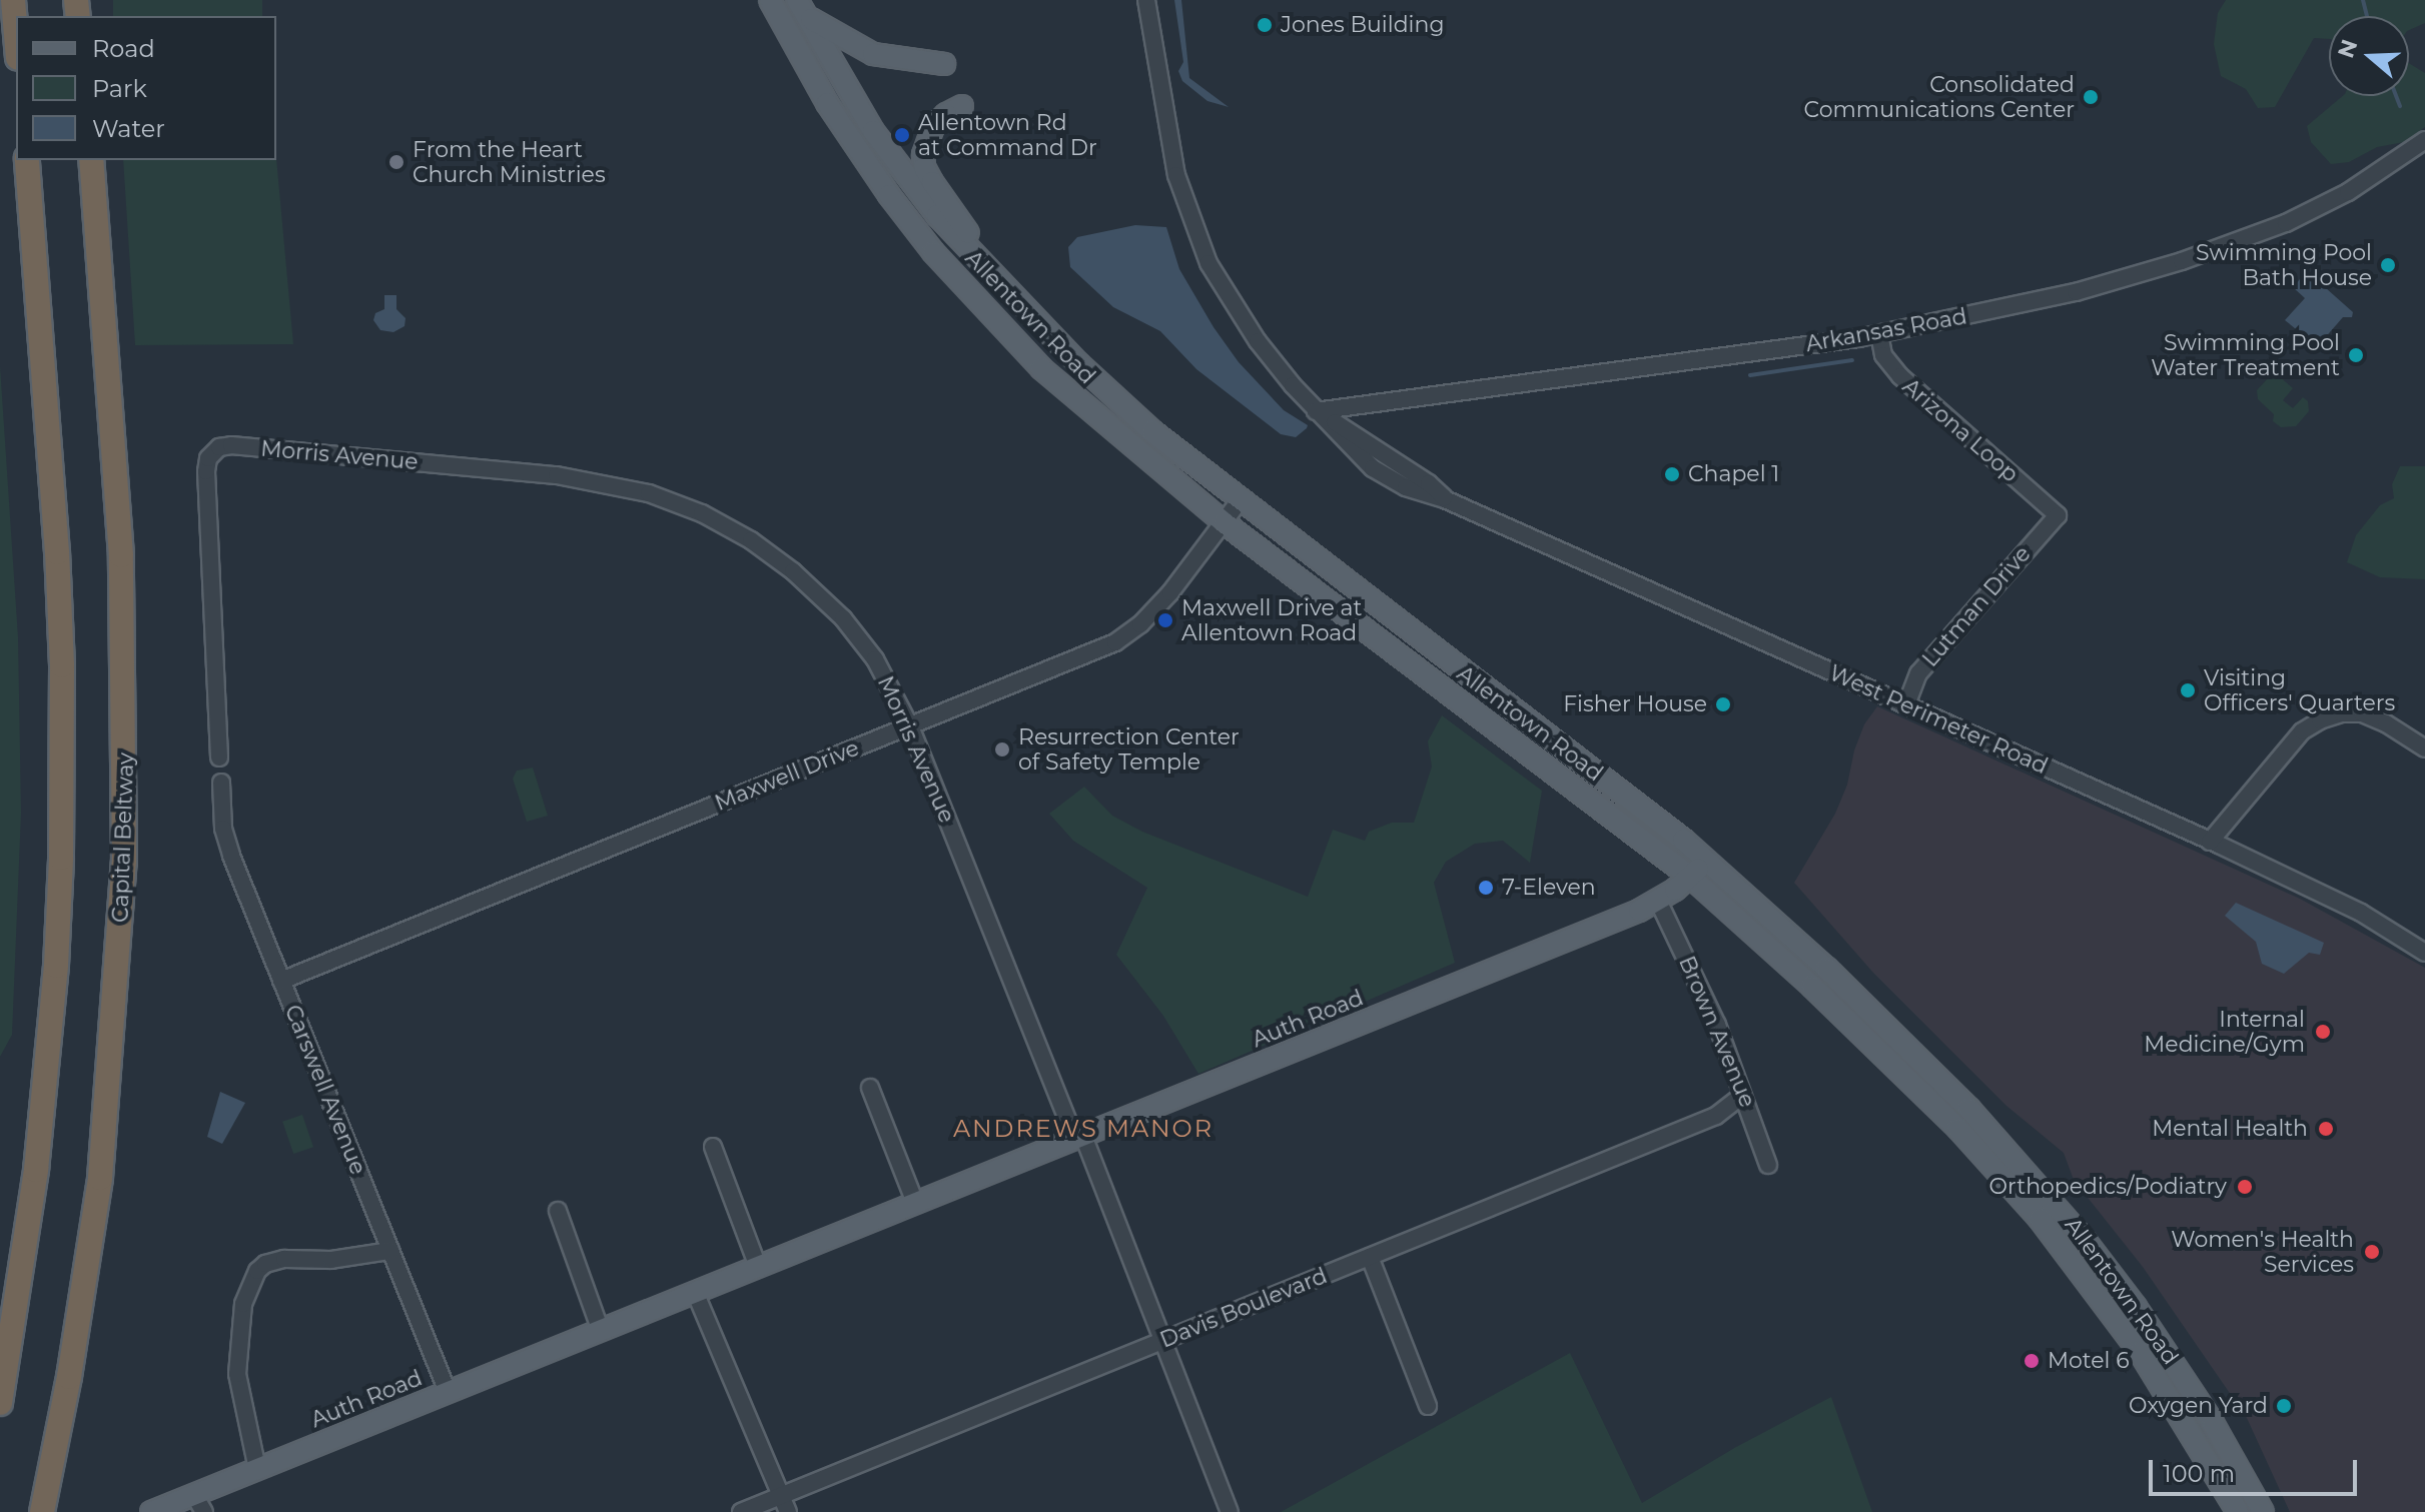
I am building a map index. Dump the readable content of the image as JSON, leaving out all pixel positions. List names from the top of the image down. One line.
{"streets":{"highway":["Capital Beltway"],"main road":["Allentown Road","Auth Road"],"street":["Arkansas Road","Arizona Loop","Morris Avenue","Lutman Drive","West Perimeter Road","Maxwell Drive","Brown Avenue","Carswell Avenue","Davis Boulevard"]},"crossings":[["Allentown Road","Maxwell Drive"],["Allentown Road","Auth Road"],["Arkansas Road","Arizona Loop"],["Arkansas Road","West Perimeter Road"],["Arizona Loop","Lutman Drive"],["Morris Avenue","Maxwell Drive"],["Morris Avenue","Auth Road"],["Morris Avenue","Davis Boulevard"],["Lutman Drive","West Perimeter Road"],["Maxwell Drive","Carswell Avenue"],["Auth Road","Brown Avenue"],["Auth Road","Carswell Avenue"],["Brown Avenue","Davis Boulevard"]],"districts":["ANDREWS MANOR"],"places":["Jones Building","Consolidated Communications Center","Allentown Rd at Command Dr","From the Heart Church Ministries","Swimming Pool Bath House","Swimming Pool Water Treatment","Chapel 1","Maxwell Drive at Allentown Road","Visiting Officers' Quarters","Fisher House","Resurrection Center of Safety Temple","7-Eleven","Internal Medicine/Gym","Mental Health","Orthopedics/Podiatry","Women's Health Services","Motel 6","Oxygen Yard"],"legend":["Road","Park","Water"],"scale_bar":"100 m","north":"left"}
